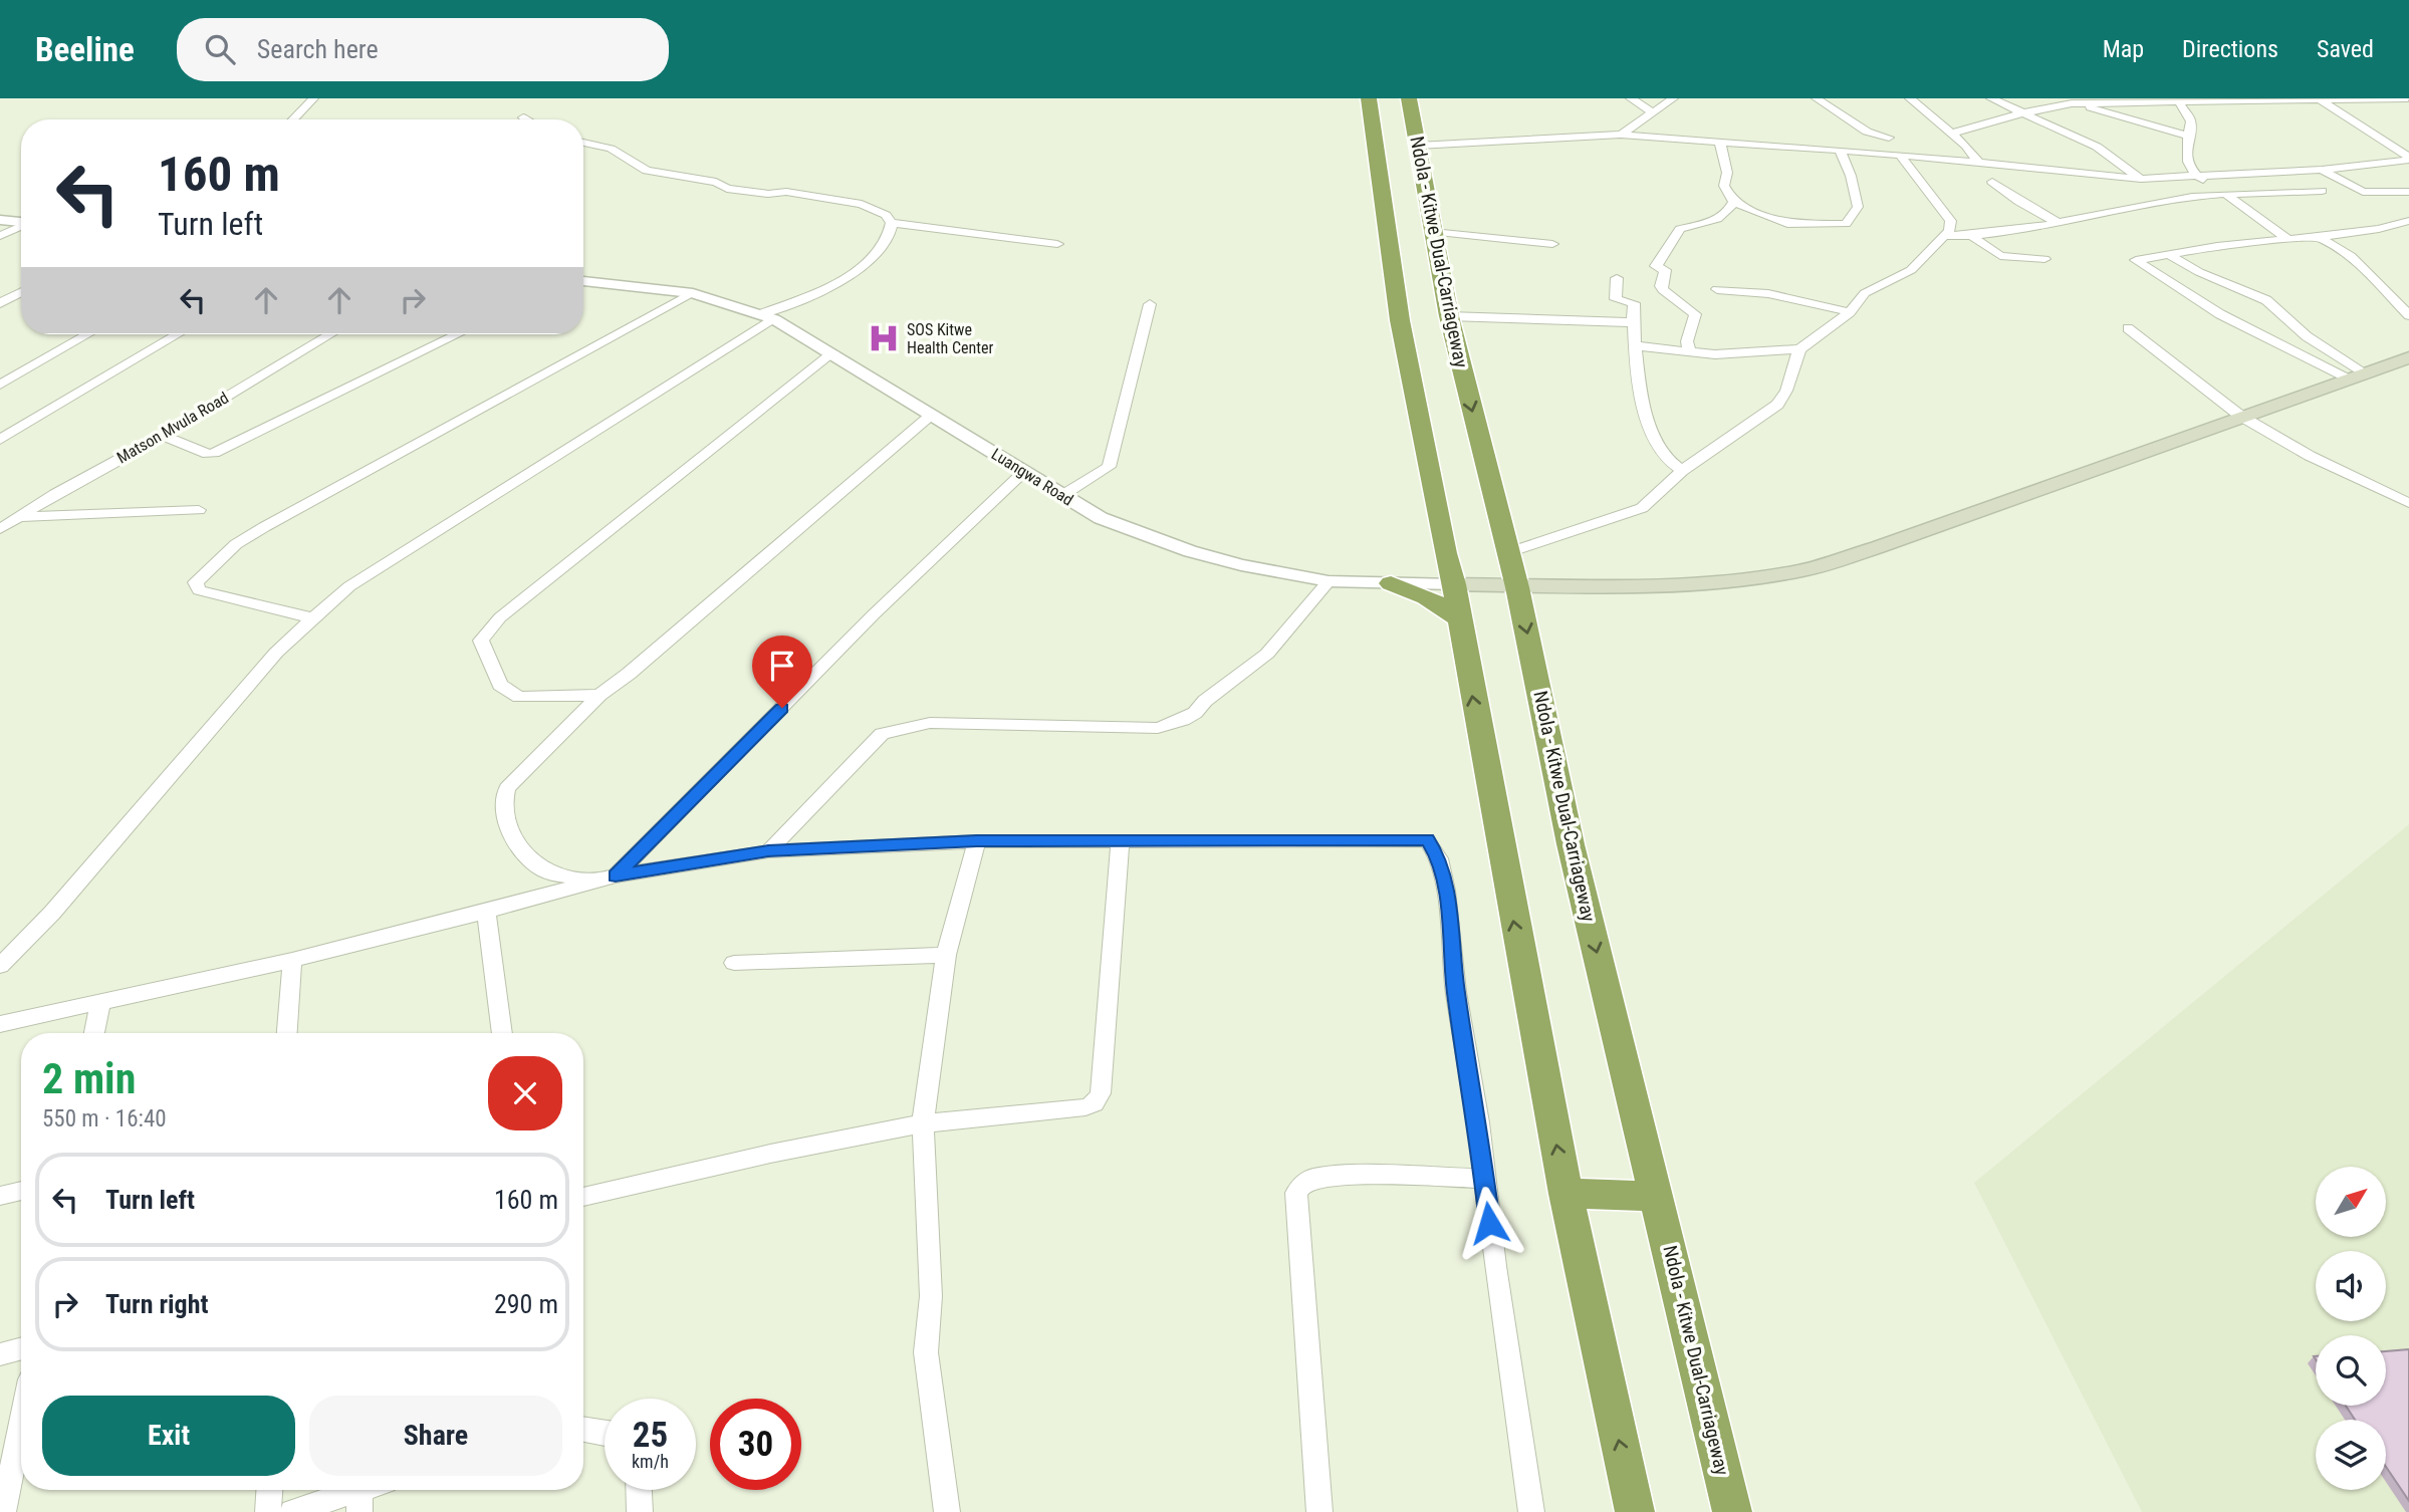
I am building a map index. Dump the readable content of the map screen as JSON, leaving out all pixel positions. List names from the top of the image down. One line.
{"streets":{"highway":["Ndola - Kitwe Dual-Carriageway"],"main road":["Luangwa Road"],"street":["Matson Mvula Road"]},"crossings":[["Ndola - Kitwe Dual-Carriageway","Luangwa Road"]],"places":{"hospital":["SOS Kitwe Health Center"]},"north":"top right","page":{"header":"Beeline","search":"Search here","nav":["Map","Directions","Saved"],"turn":["160 m","Turn left"],"heading":["2 min","550 m · 16:40"],"list":[{"name":"Turn left","value":"160 m"},{"name":"Turn right","value":"290 m"}],"buttons":["Exit","Share"],"speed":"25 km/h","limit":"30"}}
